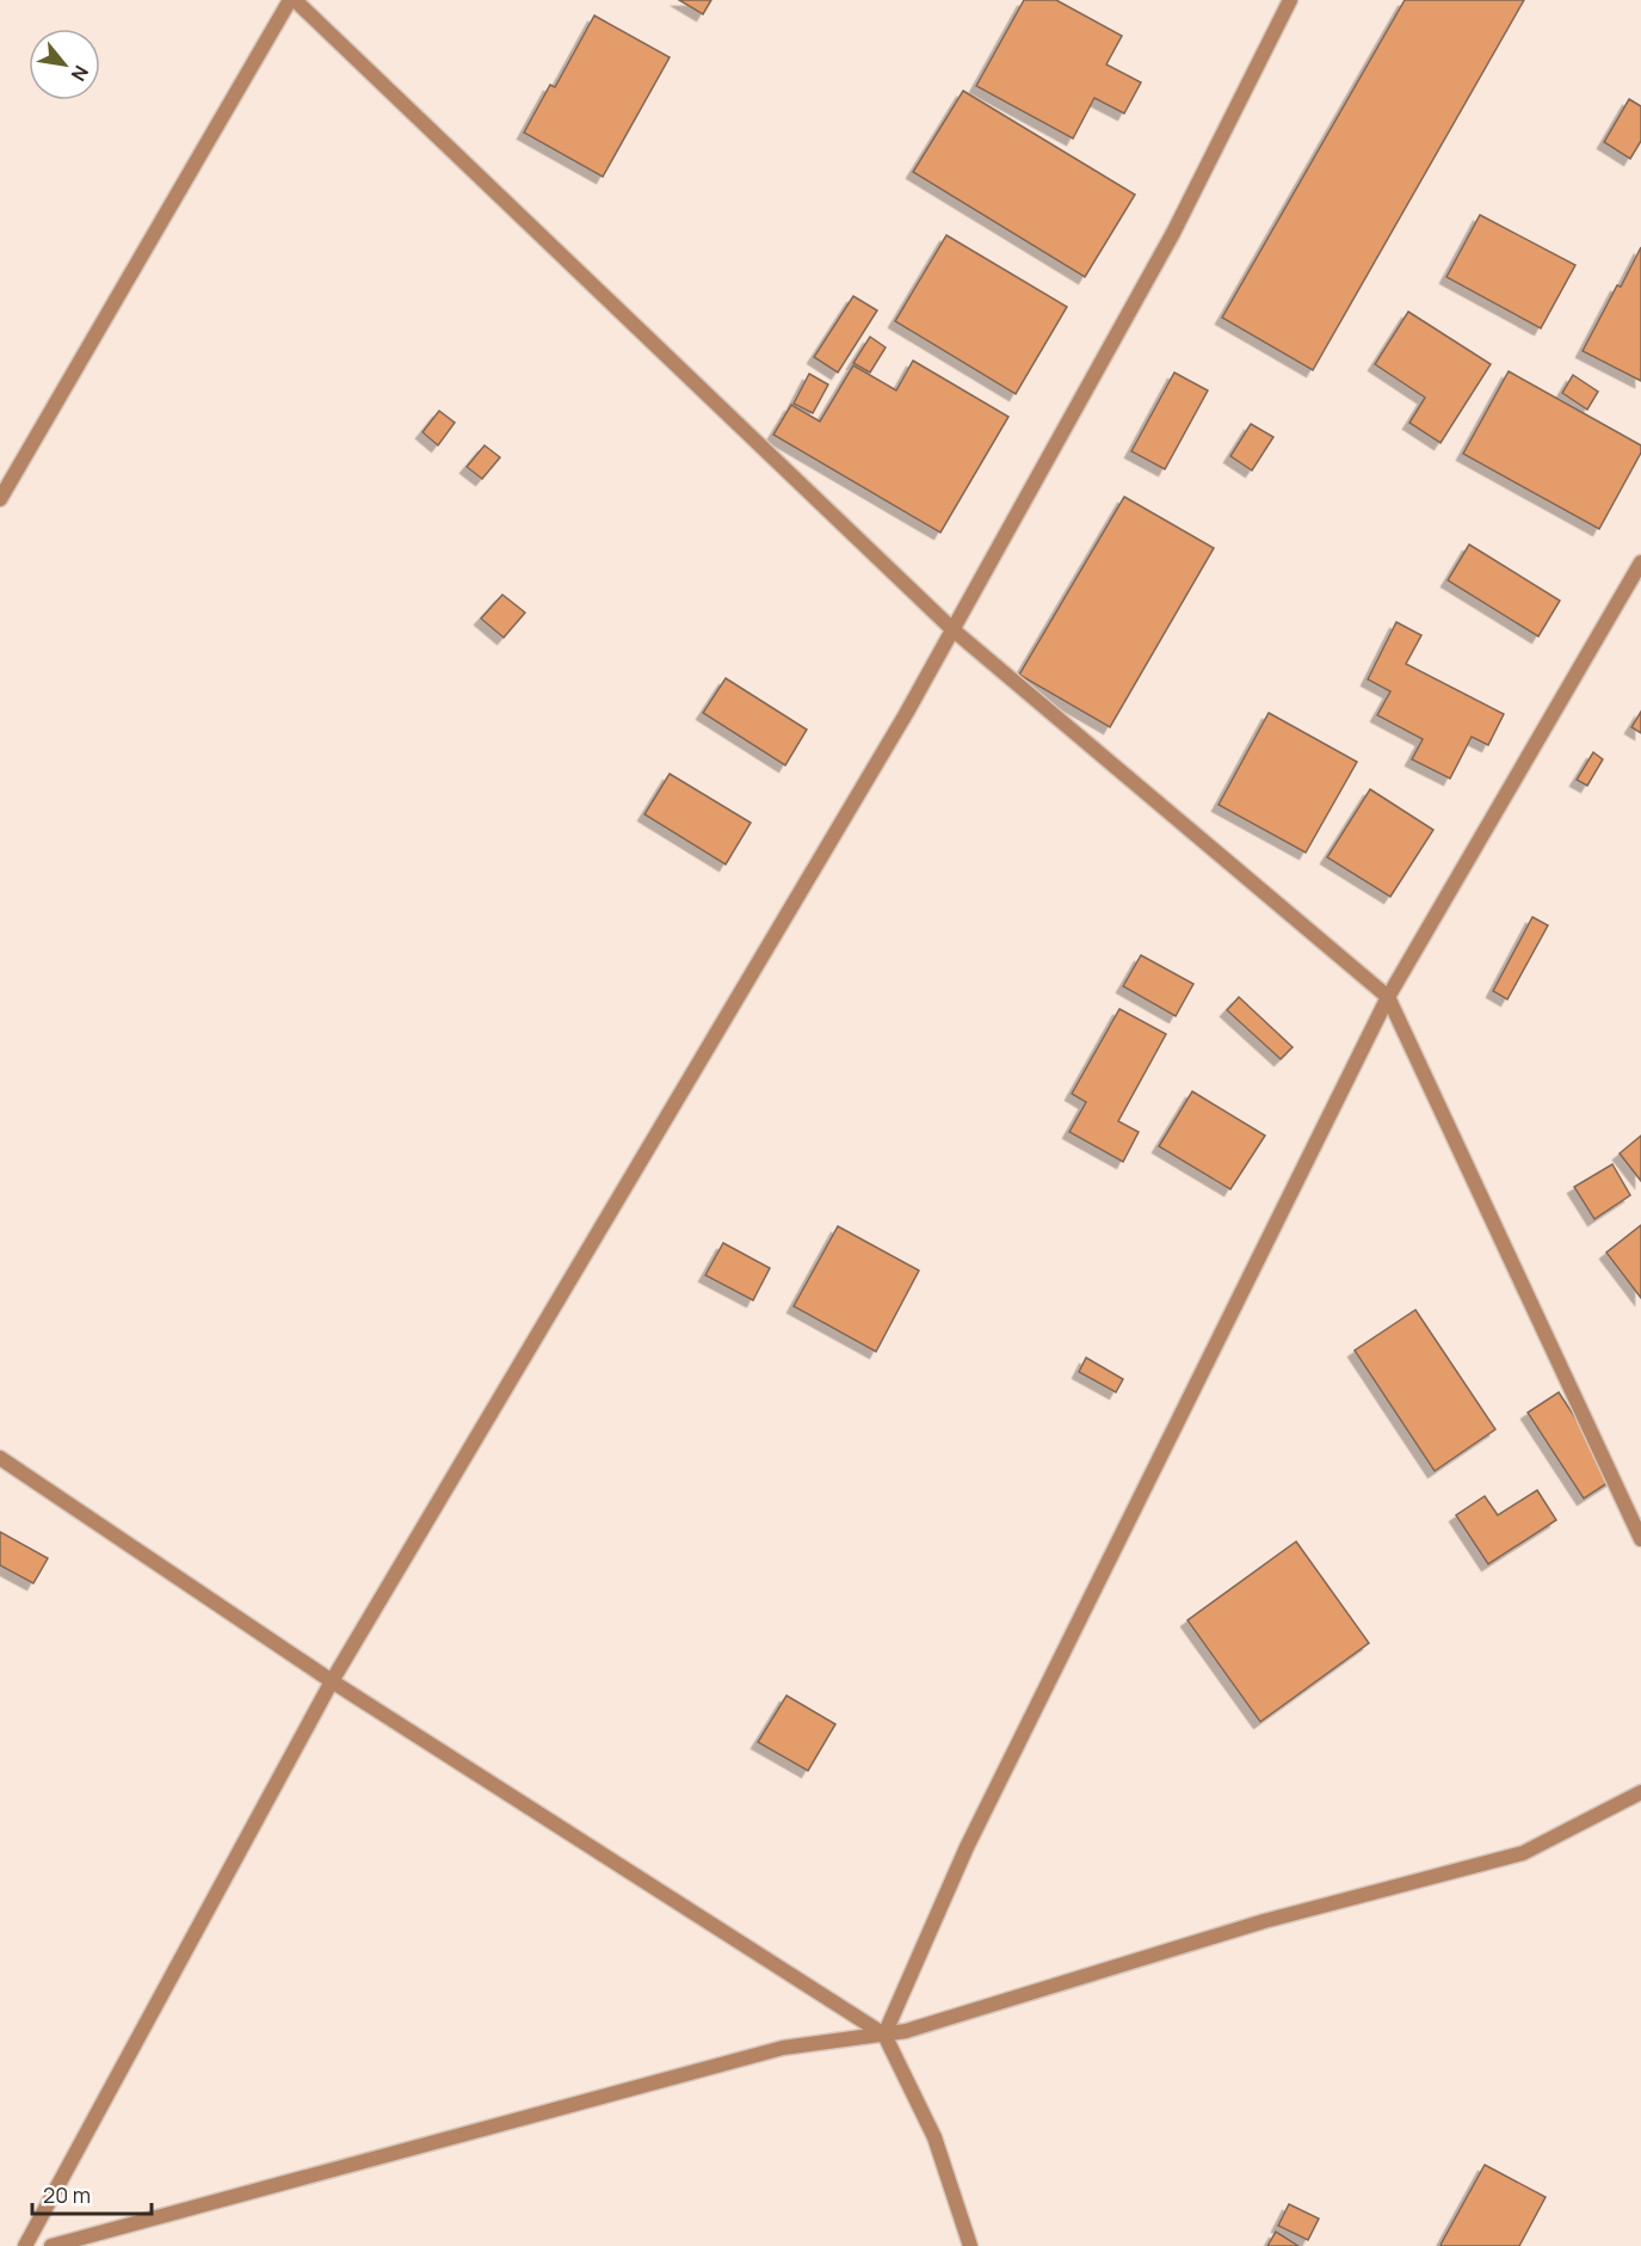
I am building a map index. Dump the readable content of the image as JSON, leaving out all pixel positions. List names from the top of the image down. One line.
{"scale_bar":"20 m","north":"bottom right"}
